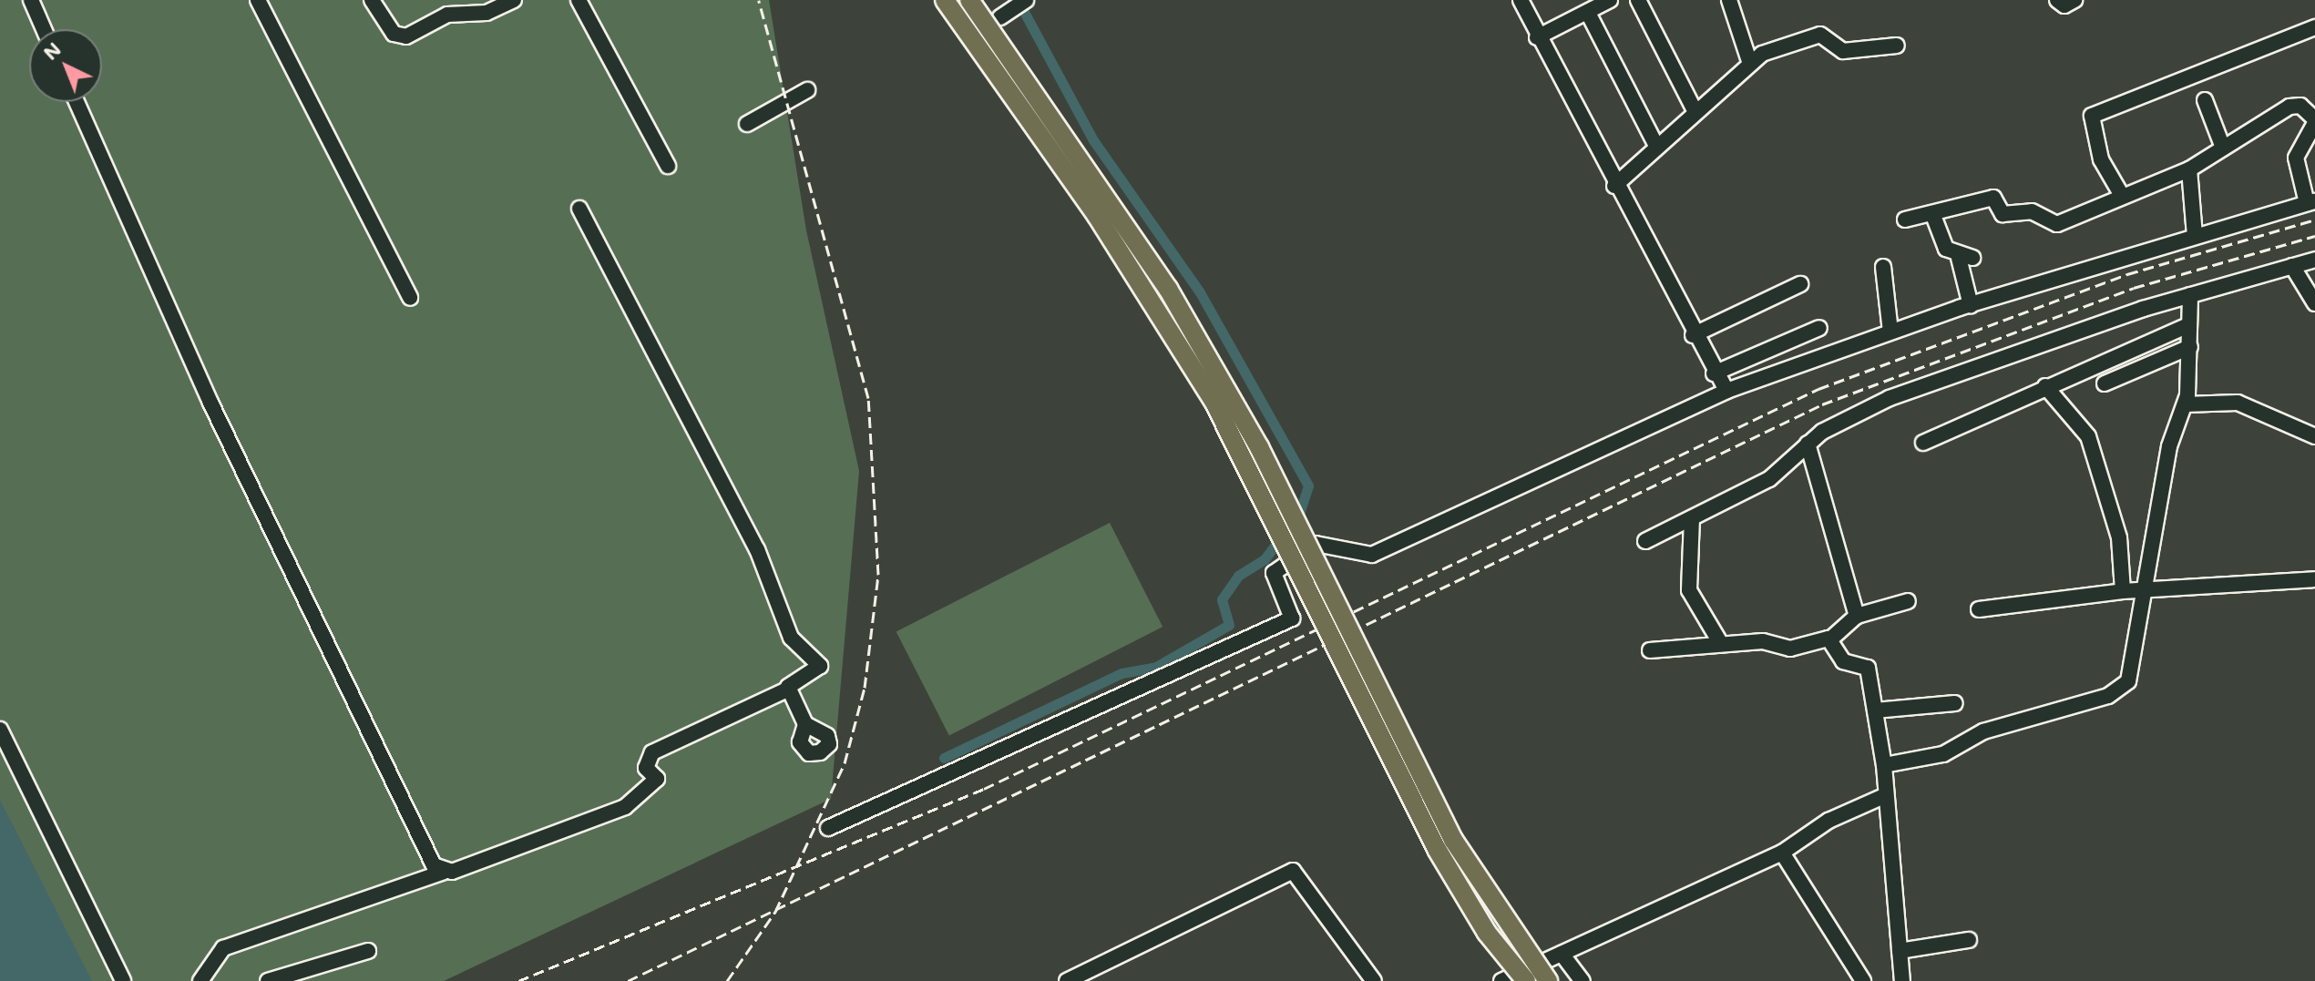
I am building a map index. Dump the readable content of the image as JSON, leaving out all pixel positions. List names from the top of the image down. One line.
{"north":"top left"}
